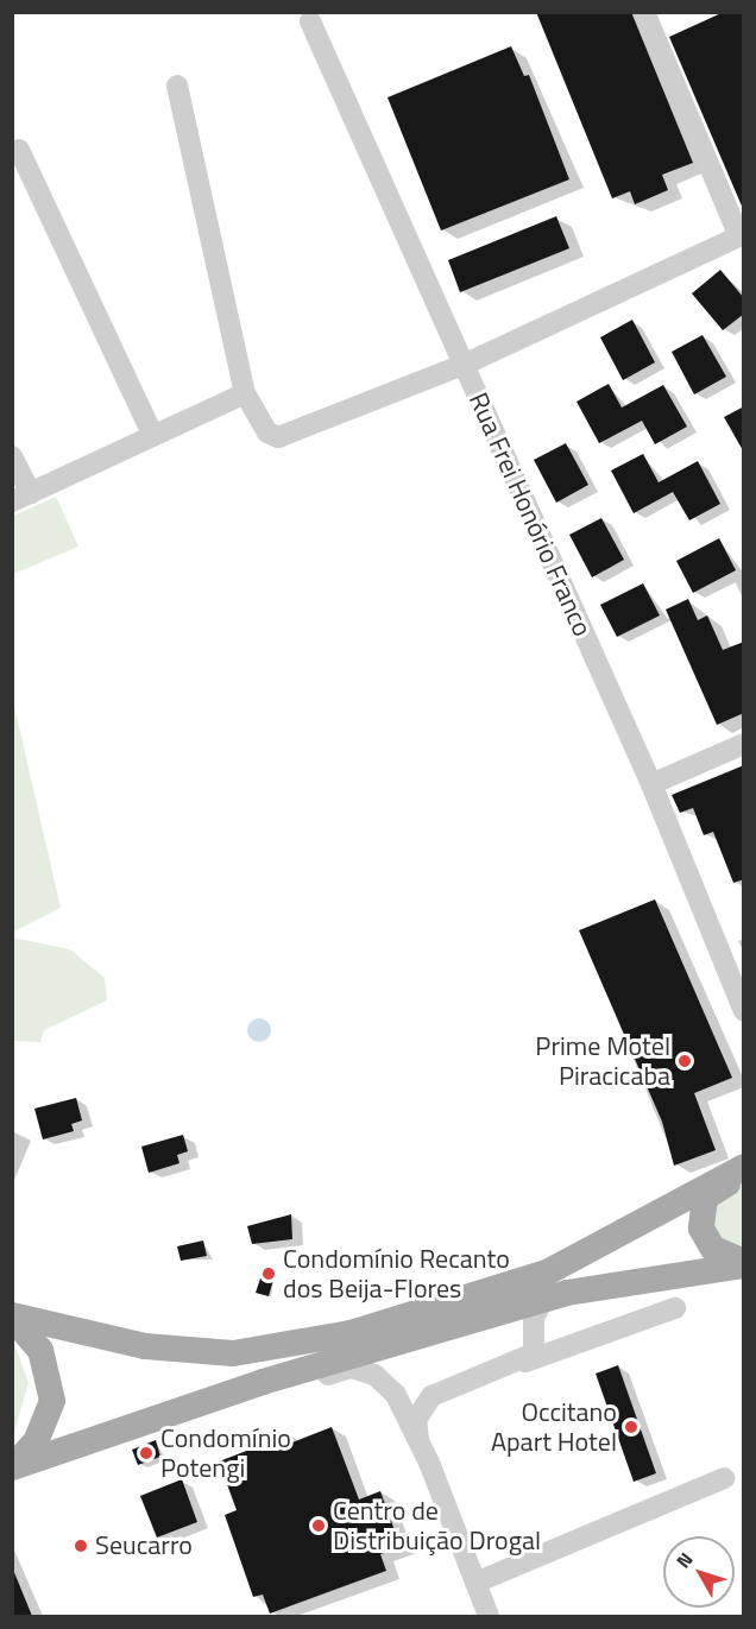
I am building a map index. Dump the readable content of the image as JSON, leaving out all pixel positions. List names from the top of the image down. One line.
{"streets":{"street":["Rua Frei Honório Franco"]},"places":["Prime Motel Piracicaba","Condomínio Recanto dos Beija-Flores","Occitano Apart Hotel","Condomínio Potengi","Centro de Distribuição Drogal","Seucarro"],"north":"top left"}
